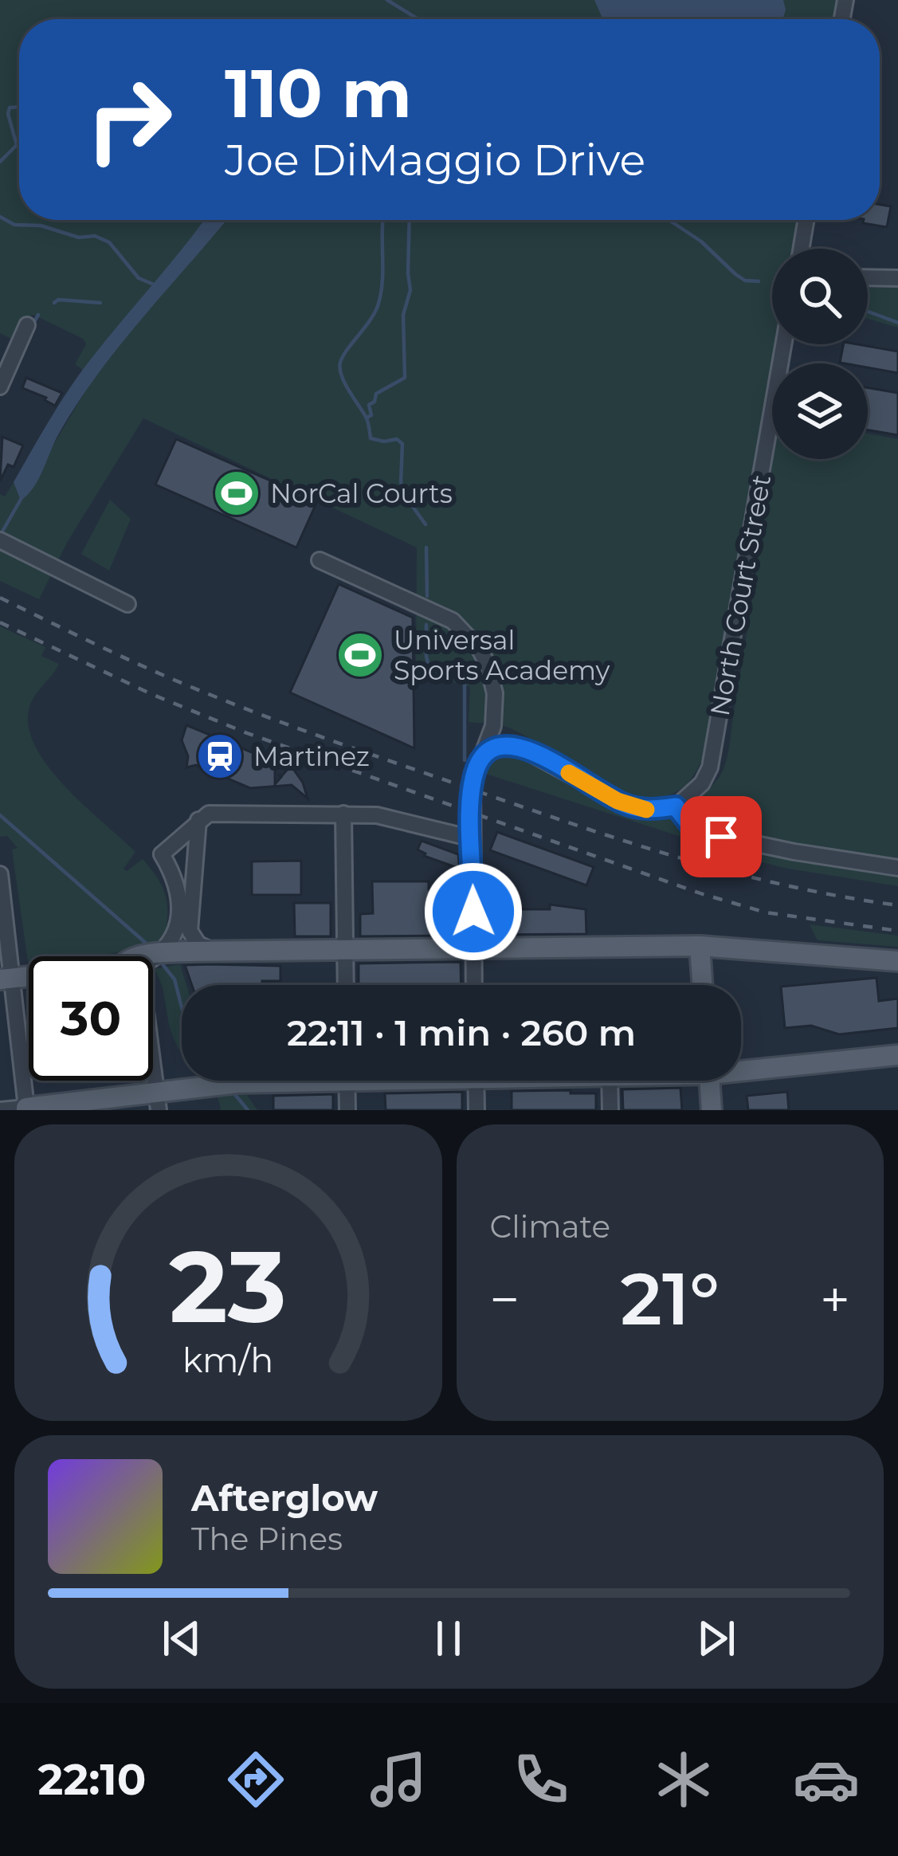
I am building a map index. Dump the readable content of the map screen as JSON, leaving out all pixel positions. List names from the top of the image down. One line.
{"streets":{"street":["North Court Street"]},"places":{"sports":["NorCal Courts","Universal Sports Academy"],"station":["Martinez"]},"page":{"turn":["110 m","Joe DiMaggio Drive"],"limit":"30","trip":"22:11 · 1 min · 260 m","tile":"Climate","heat":["−","21°","+"],"song":["Afterglow","The Pines"],"tabs":"22:10","gauge":["23","km/h"]}}
